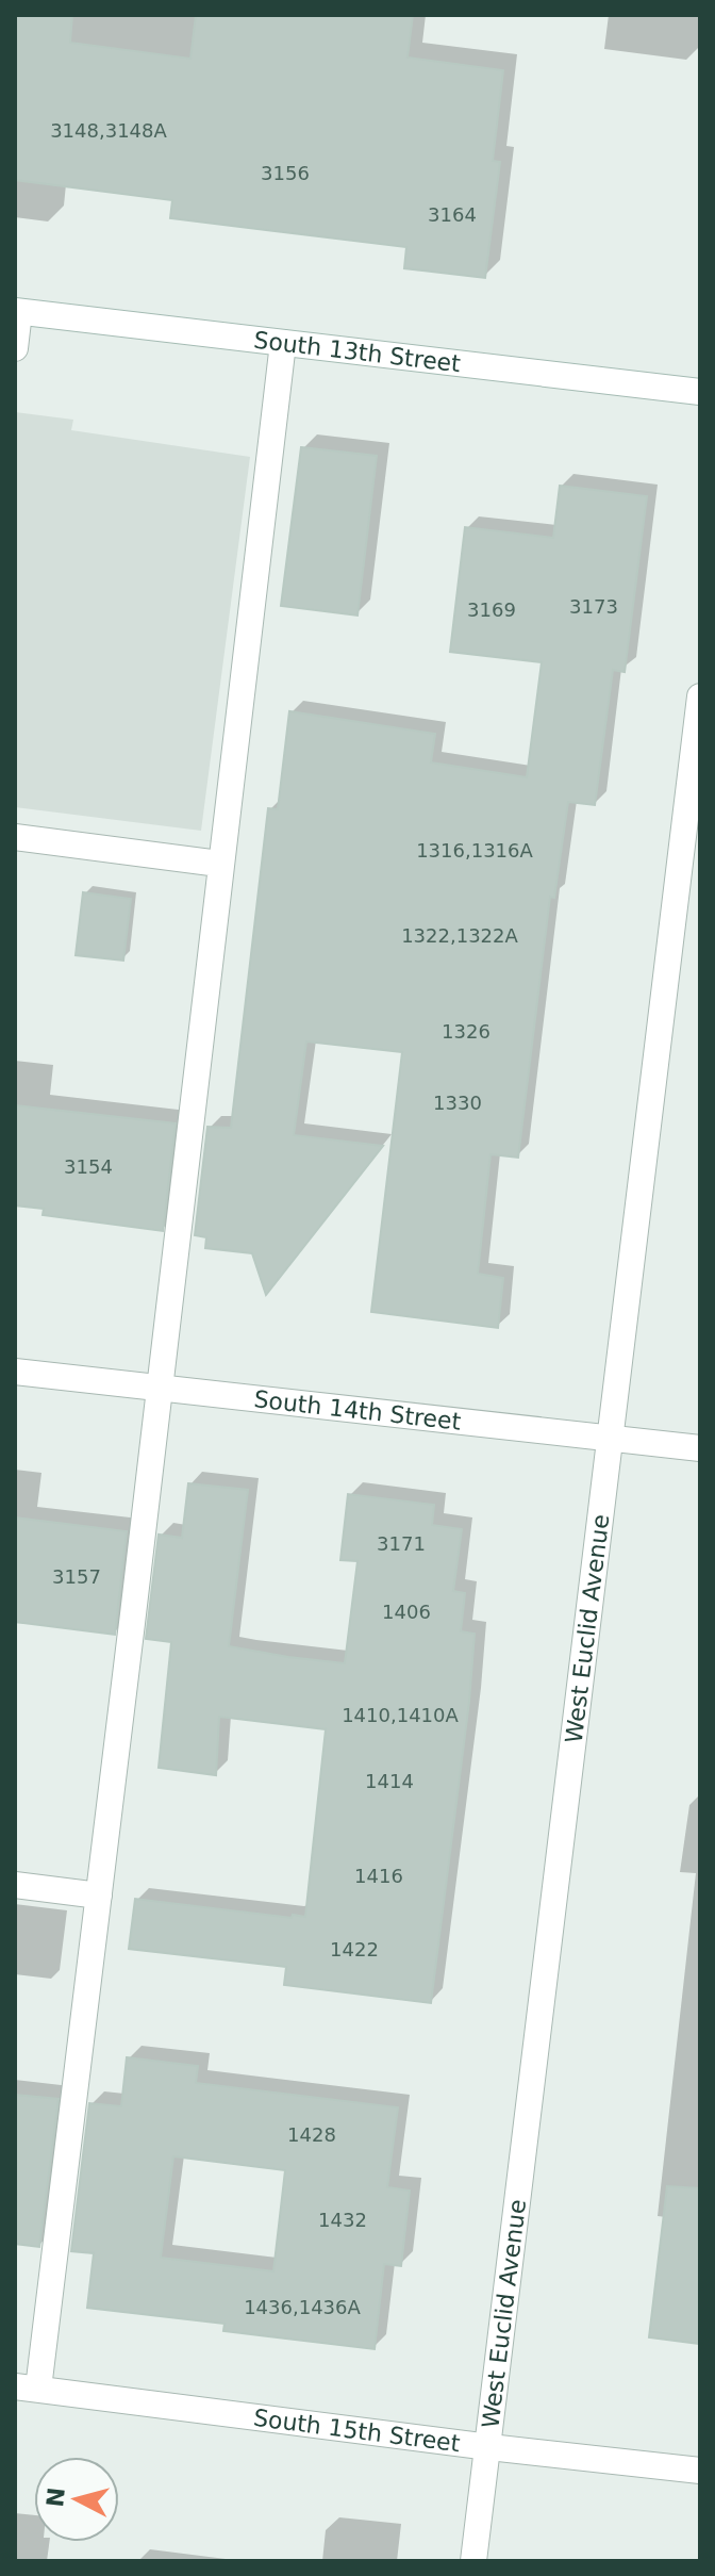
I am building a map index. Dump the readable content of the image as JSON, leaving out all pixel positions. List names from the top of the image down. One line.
{"streets":{"street":["South 13th Street","South 14th Street","West Euclid Avenue","South 15th Street"]},"crossings":[["South 14th Street","West Euclid Avenue"],["West Euclid Avenue","South 15th Street"]],"house_numbers":["3148,3148A","3156","3164","3173","3169","1316,1316A","1322,1322A","1326","1330","3154","3171","3157","1406","1410,1410A","1414","1416","1422","1428","1432","1436,1436A"],"north":"left"}
